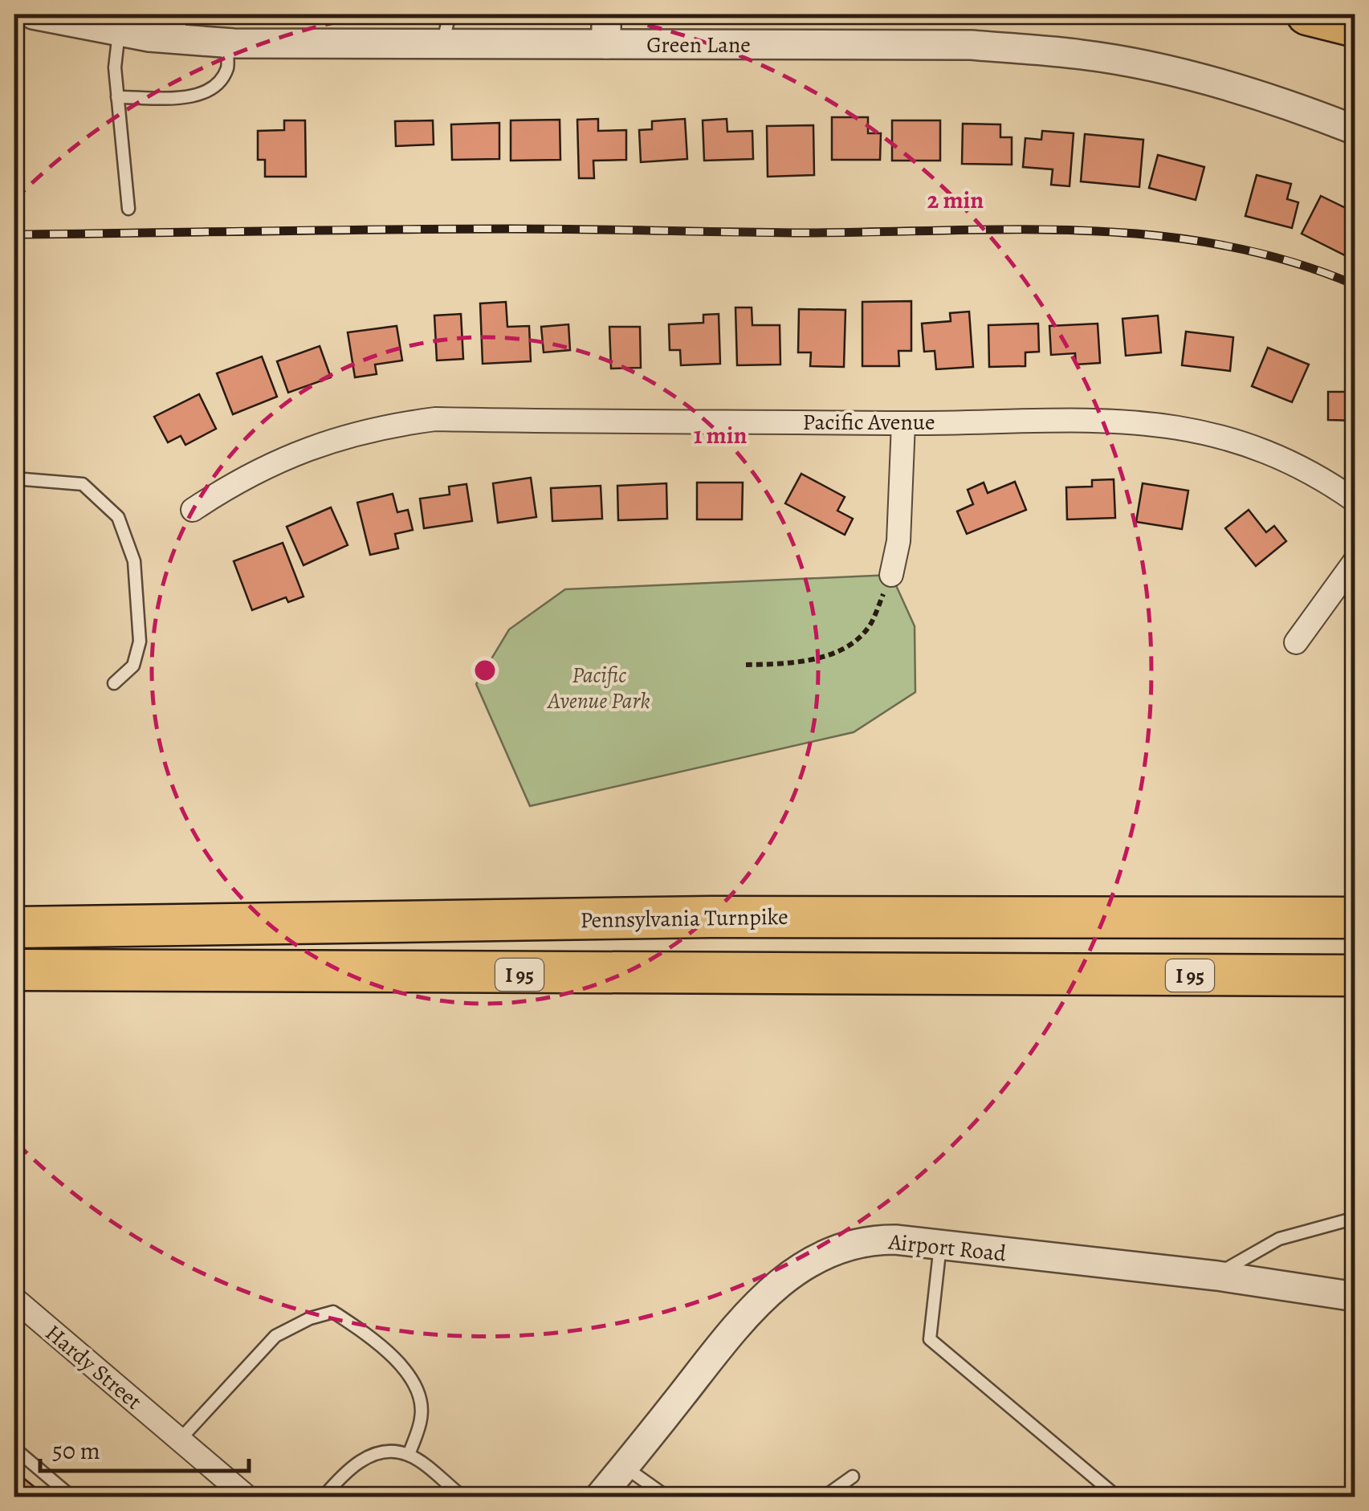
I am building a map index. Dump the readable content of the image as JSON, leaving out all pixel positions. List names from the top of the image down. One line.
{"streets":{"highway":["Pennsylvania Turnpike","I 95"],"street":["Green Lane","Pacific Avenue","Airport Road","Hardy Street"]},"parks":["Pacific Avenue Park"],"scale_bar":"50 m","rings":["2 min","1 min"]}
